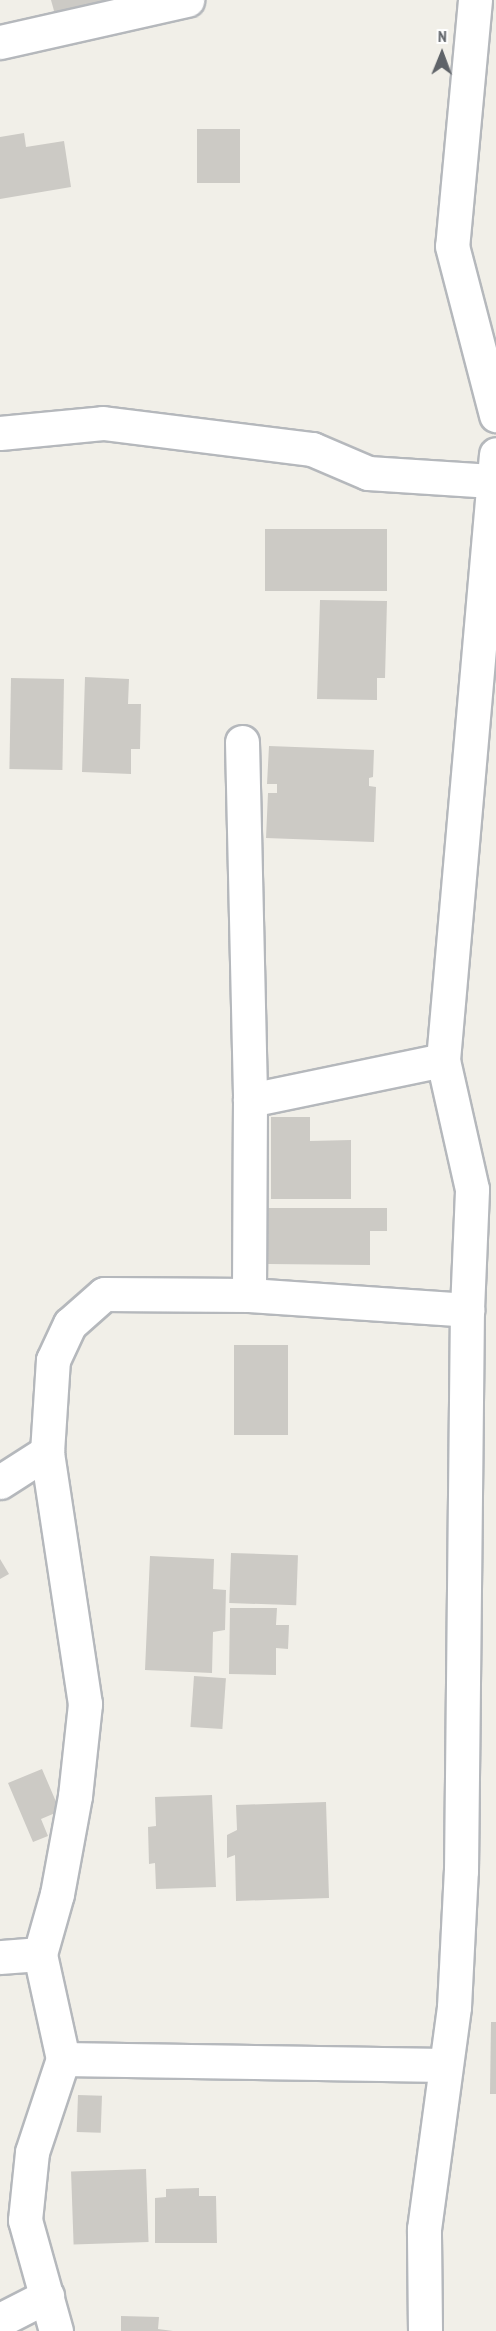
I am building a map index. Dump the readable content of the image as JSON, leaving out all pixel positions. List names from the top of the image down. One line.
{"north":"top"}
